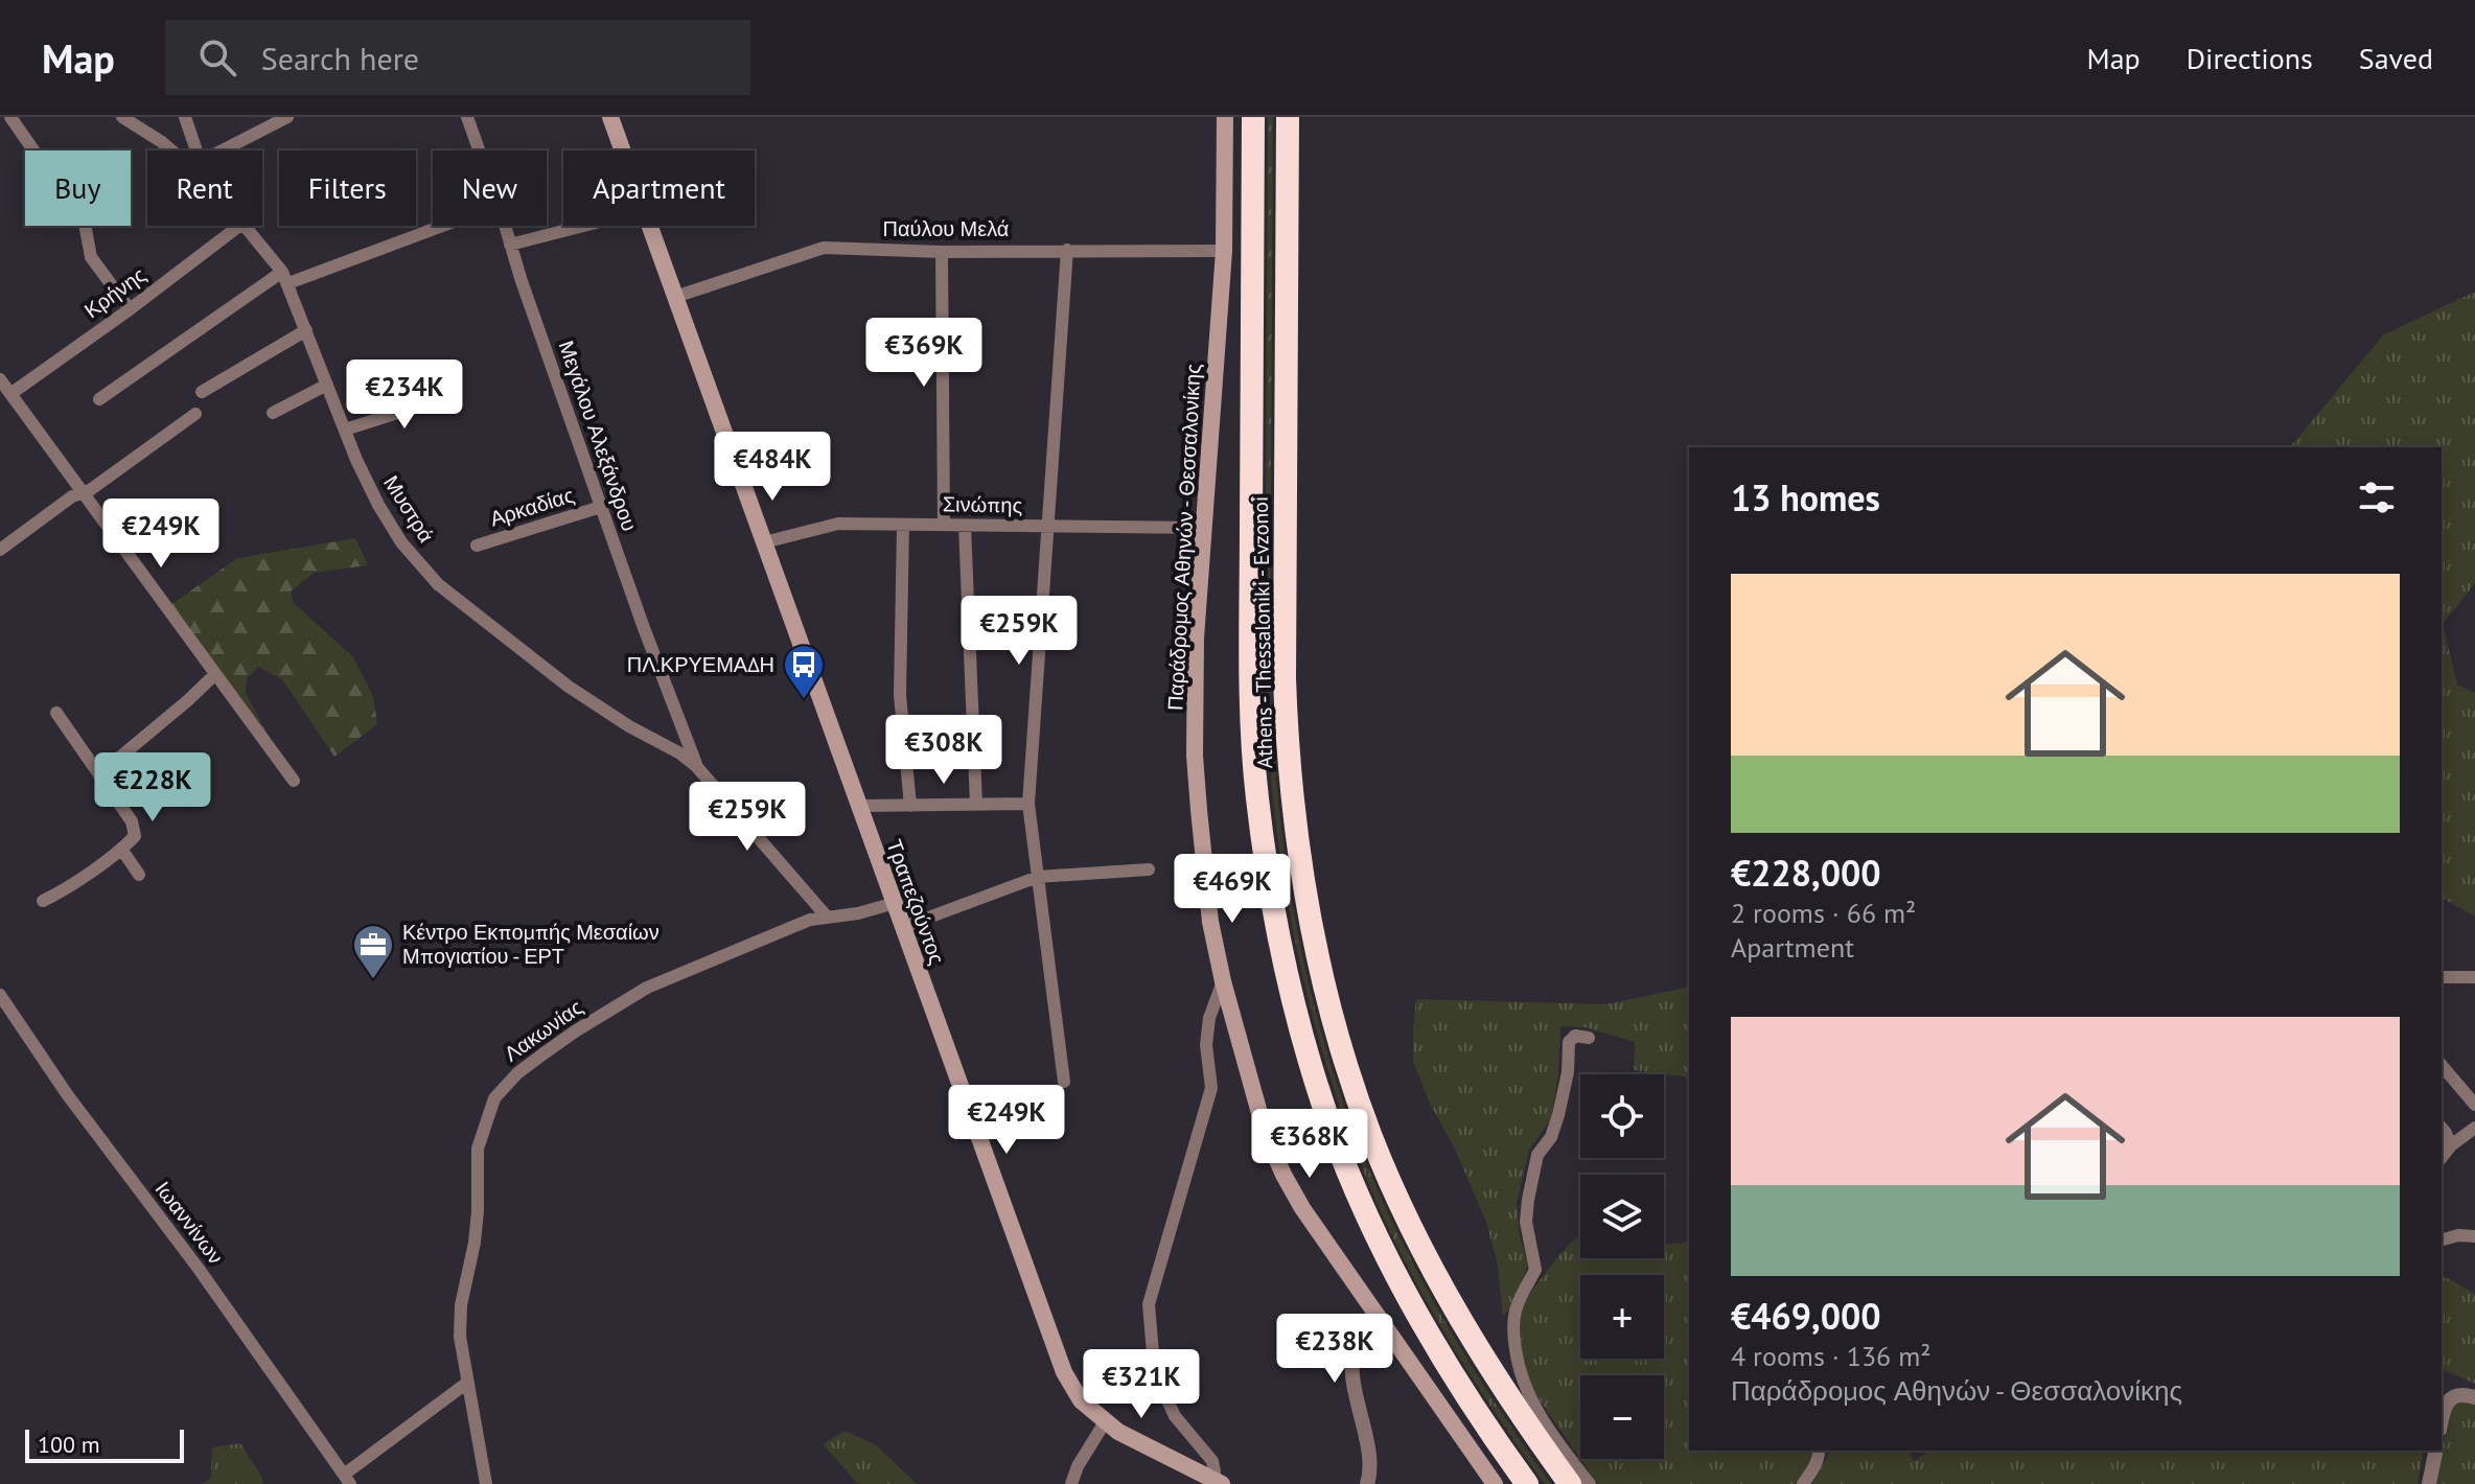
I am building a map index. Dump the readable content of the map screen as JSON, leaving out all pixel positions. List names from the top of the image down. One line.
{"streets":{"highway":["Athens - Thessaloniki - Evzonoi"],"main road":["Παράδρομος Αθηνών - Θεσσαλονίκης","Τραπεζούντος"],"street":["Παύλου Μελά","Κρήνης","Μεγάλου Αλεξάνδρου","Σινώπης","Αρκαδίας","Μυστρά","Λακωνίας","Ιωαννίνων"]},"crossings":[["Παύλου Μελά","Παράδρομος Αθηνών - Θεσσαλονίκης"],["Παύλου Μελά","Τραπεζούντος"],["Μεγάλου Αλεξάνδρου","Αρκαδίας"],["Μεγάλου Αλεξάνδρου","Μυστρά"],["Σινώπης","Παράδρομος Αθηνών - Θεσσαλονίκης"],["Σινώπης","Τραπεζούντος"],["Τραπεζούντος","Λακωνίας"]],"places":{"bus stop":["ΠΛ.ΚΡΥΕΜΑΔΗ"],"office":["Κέντρο Εκπομπής Μεσαίων Μπογιατίου - ΕΡΤ"]},"scale_bar":"100 m","page":{"header":"Map","search":"Search here","nav":["Map","Directions","Saved"],"chip":["Buy","Rent","Filters","New","Apartment"],"price":["€369K","€234K","€484K","€249K","€259K","€308K","€228K","€259K","€469K","€249K","€368K","€238K","€321K"],"heading":"13 homes","list":[{"name":"€228,000","note":"2 rooms · 66 m² · Apartment"},{"name":"€469,000","note":"4 rooms · 136 m² · Παράδρομος Αθηνών - Θεσσαλονίκης"}],"map_buttons":["+","−"],"scale":"100 m"}}
